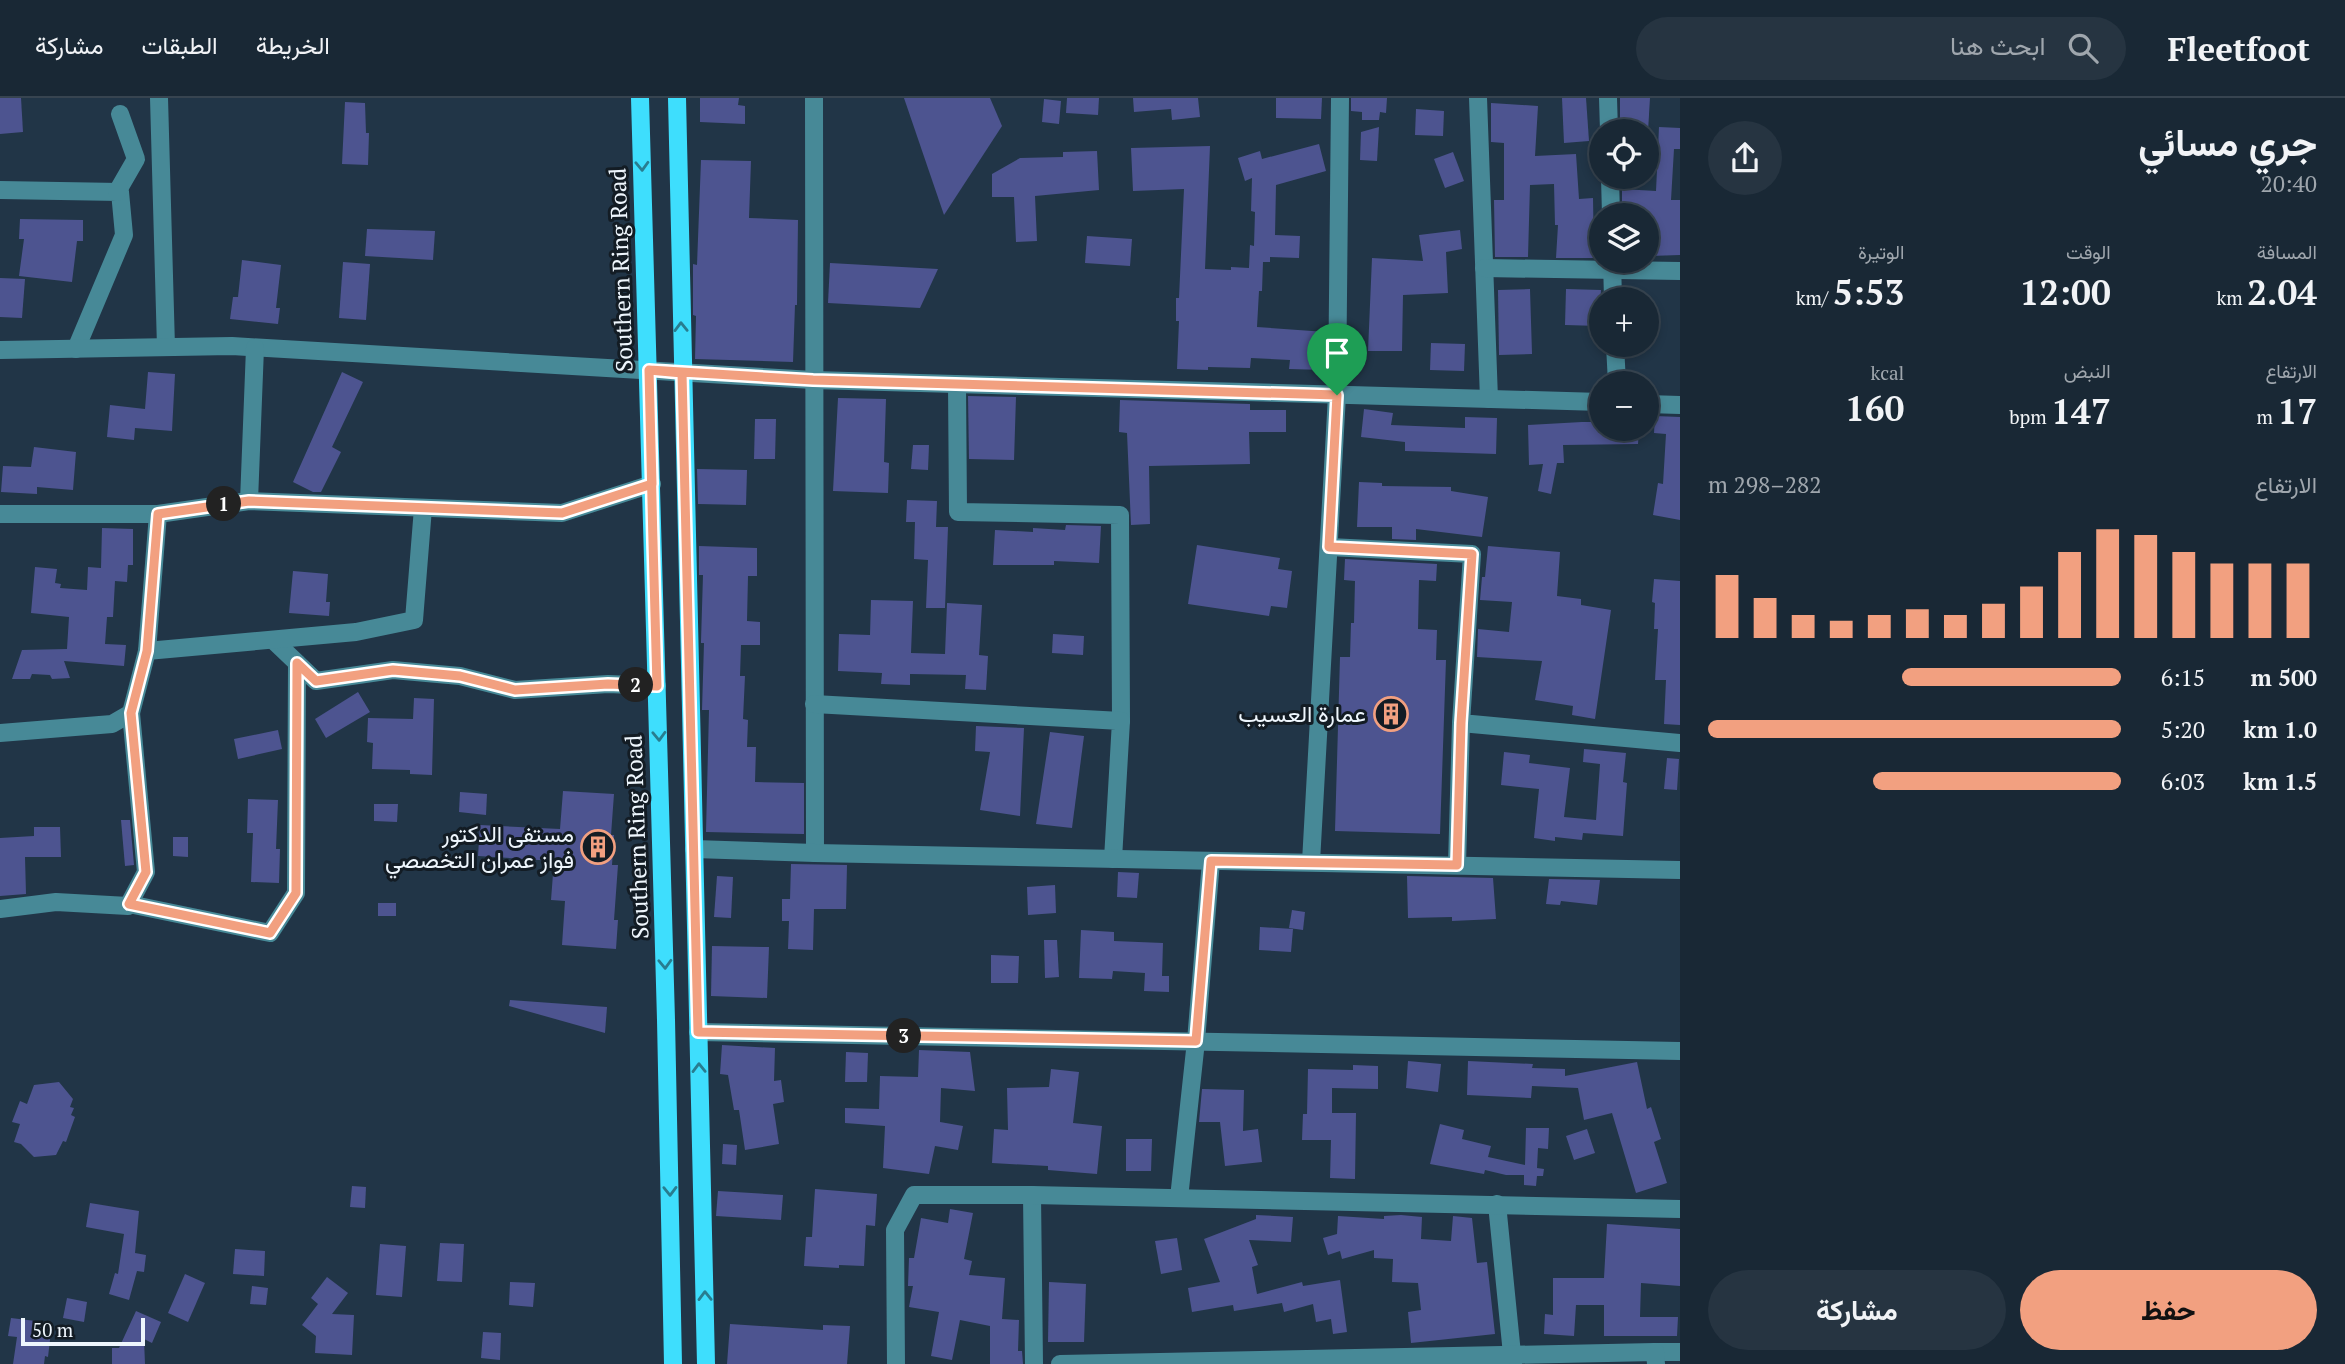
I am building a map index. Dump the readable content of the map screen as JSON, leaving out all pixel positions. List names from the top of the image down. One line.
{"streets":{"main road":["Southern Ring Road"]},"places":{"building":["عمارة العسيب","مستفى الدكتور فواز عمران التخصصي"]},"scale_bar":"50 m","page":{"header":"Fleetfoot","search":"ابحث هنا","nav":["الخريطة","الطبقات","مشاركة"],"heading":["جري مسائي","20:40"],"map_buttons":["+","−"],"stats":[["المسافة","2.04 km"],["الوقت","12:00"],["الوتيرة","5:53 /km"],["الارتفاع","17 m"],["النبض","147 bpm"],["kcal","160"]],"chart":["الارتفاع","282–298 m"],"pins":["1","2","3"],"list":[{"name":"500 m","note":"6:15"},{"name":"1.0 km","note":"5:20"},{"name":"1.5 km","note":"6:03"}],"buttons":["حفظ","مشاركة"],"scale":"50 m"}}
